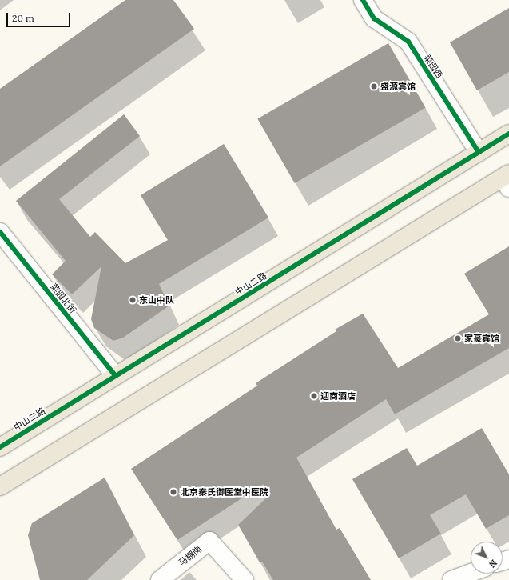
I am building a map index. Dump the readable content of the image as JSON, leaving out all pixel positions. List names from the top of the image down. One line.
{"streets":{"main road":["中山二路"],"street":["菜园西","菜园北街","马棚岗"]},"crossings":[["菜园西","中山二路"],["中山二路","菜园北街"]],"places":["盛源宾馆","东山中队","家豪宾馆","迎商酒店","北京秦氏御医堂中医院"],"scale_bar":"20 m","north":"bottom right"}
